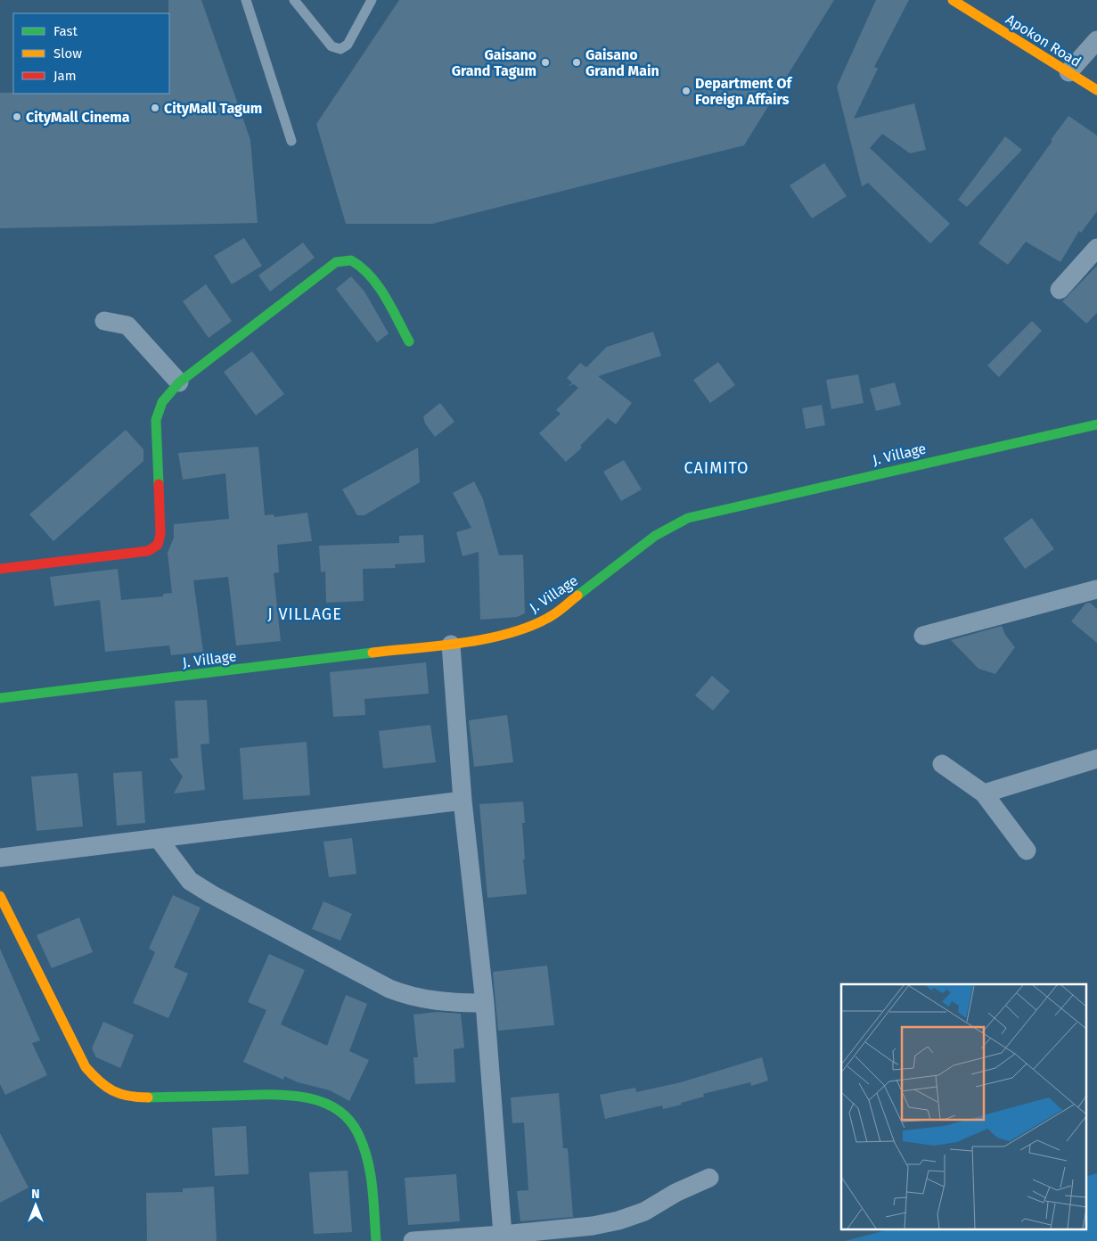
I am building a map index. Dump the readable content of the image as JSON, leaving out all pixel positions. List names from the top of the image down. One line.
{"streets":{"main road":["Apokon Road","J. Village"]},"districts":["CAIMITO","J VILLAGE"],"places":["Gaisano Grand Tagum","Gaisano Grand Main","Department Of Foreign Affairs","CityMall Tagum","CityMall Cinema"],"legend":["Fast","Slow","Jam"],"north":"top"}
